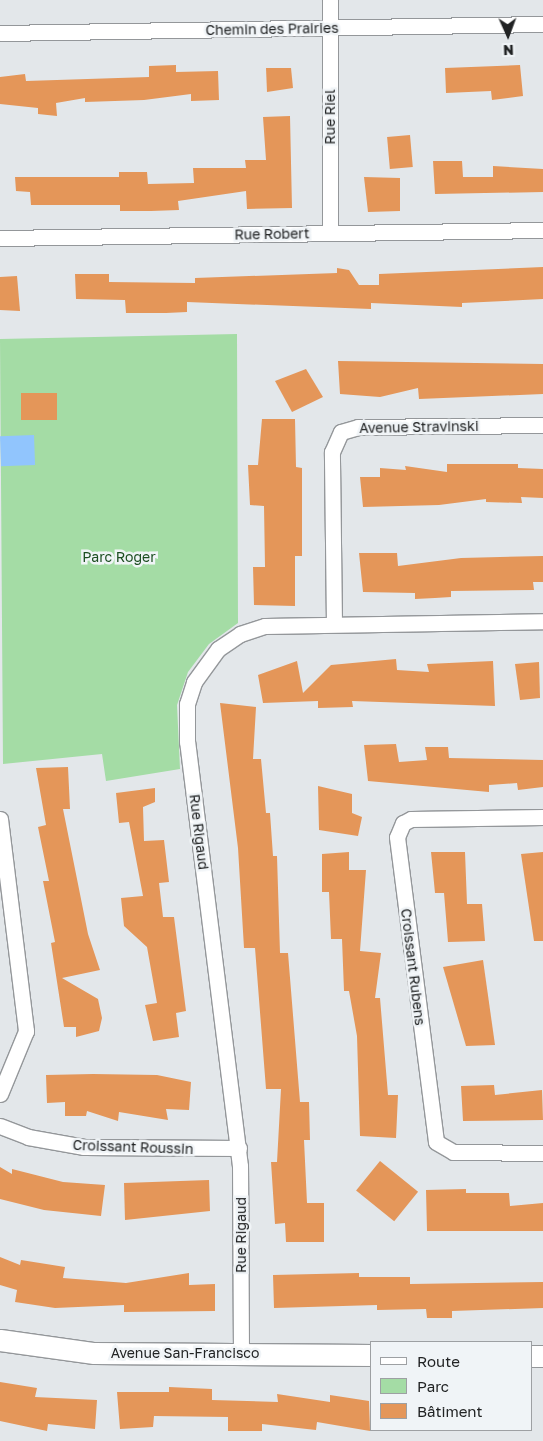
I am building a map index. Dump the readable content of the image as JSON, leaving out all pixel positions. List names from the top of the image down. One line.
{"streets":{"street":["Chemin des Prairies","Rue Riel","Rue Robert","Avenue Stravinski","Rue Rigaud","Croissant Rubens","Croissant Roussin","Avenue San-Francisco"]},"crossings":[["Chemin des Prairies","Rue Riel"],["Rue Riel","Rue Robert"],["Avenue Stravinski","Rue Rigaud"],["Rue Rigaud","Croissant Roussin"],["Rue Rigaud","Avenue San-Francisco"]],"parks":["Parc Roger"],"legend":["Route","Parc","Bâtiment"],"north":"bottom"}
